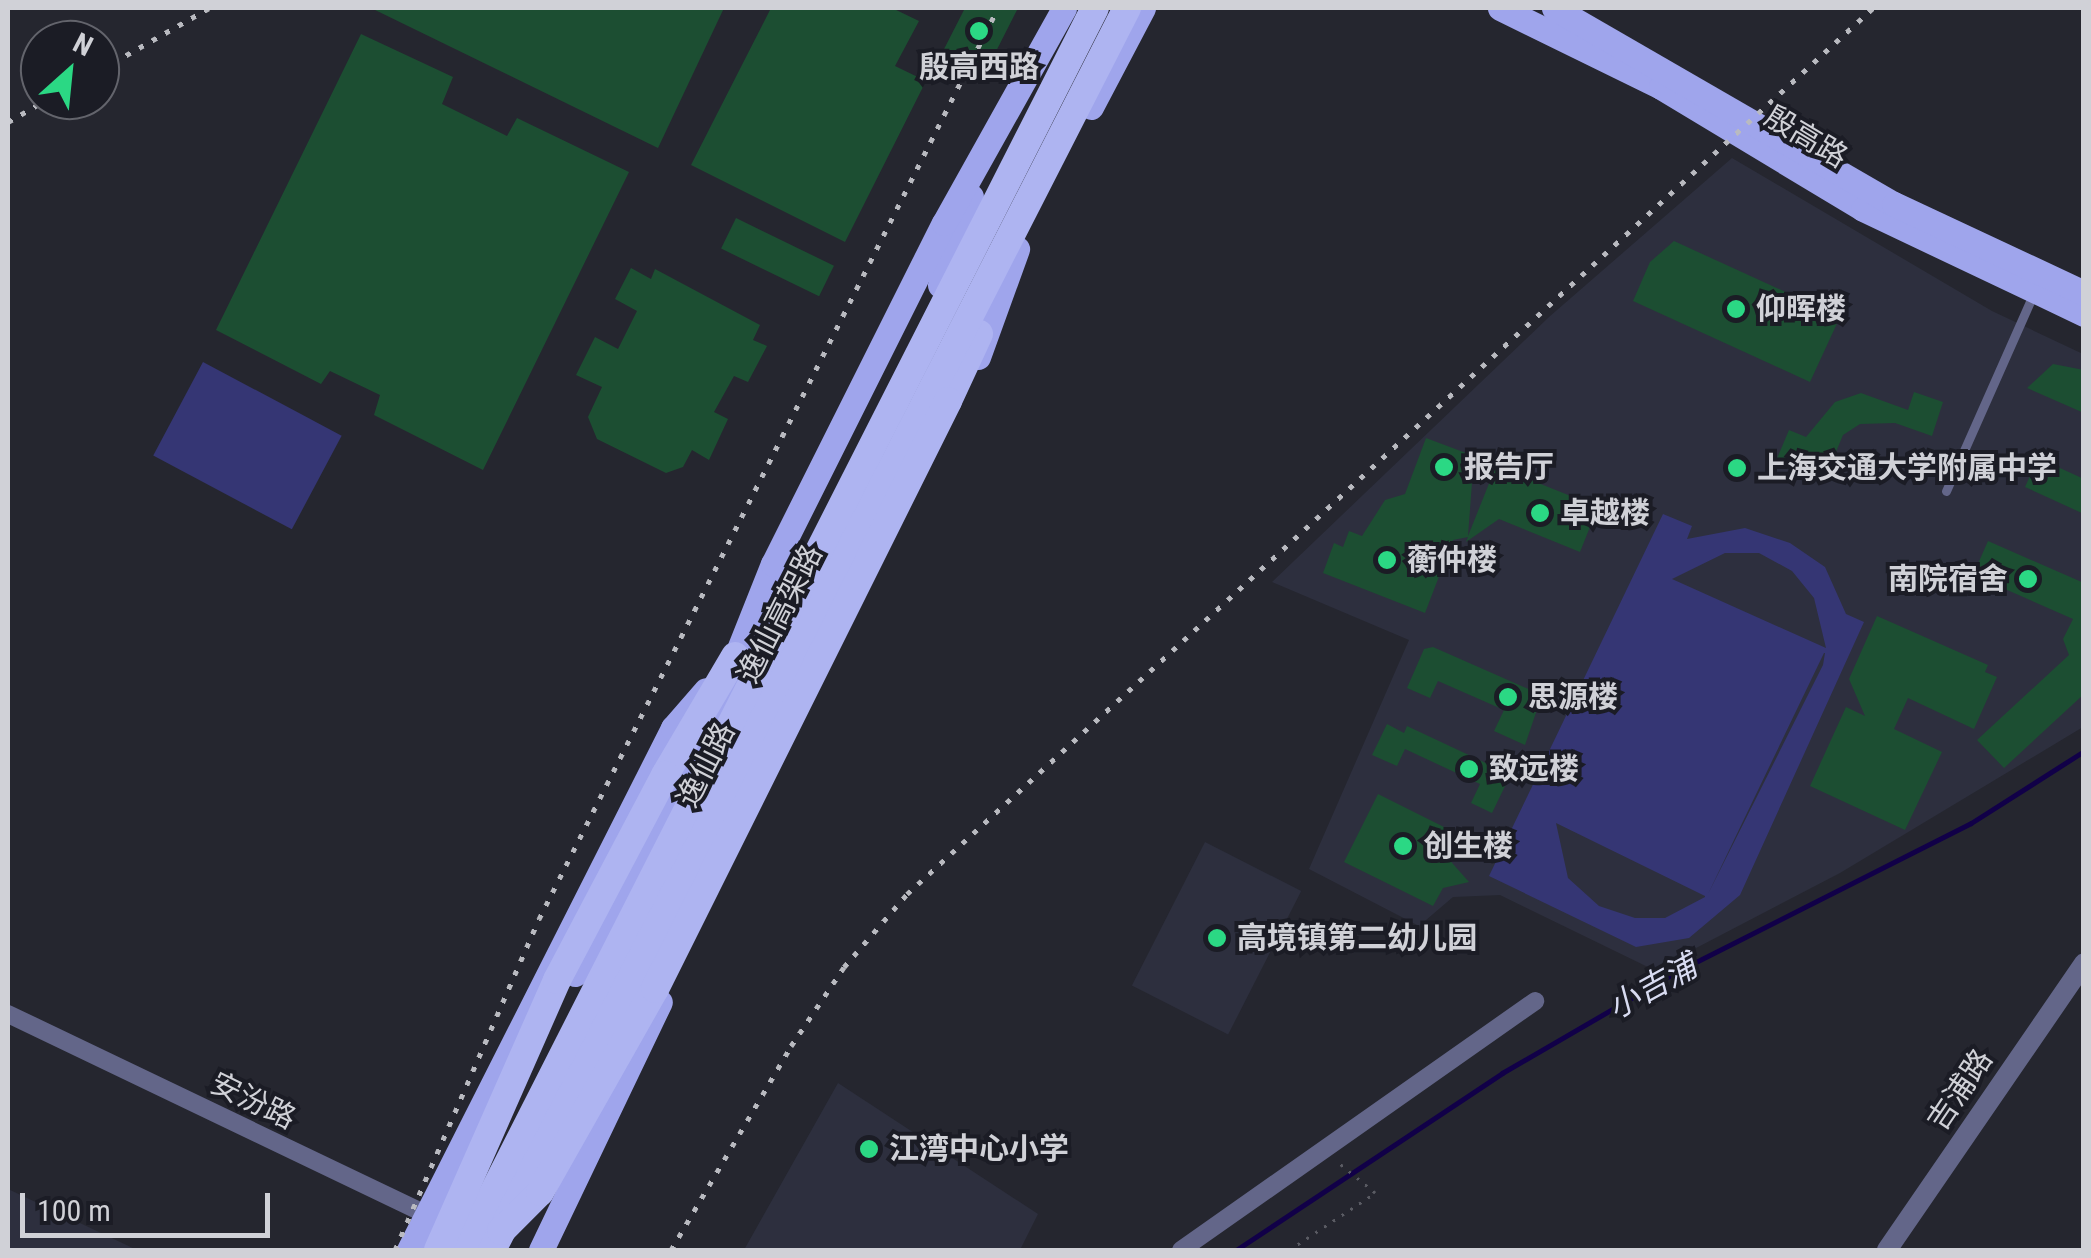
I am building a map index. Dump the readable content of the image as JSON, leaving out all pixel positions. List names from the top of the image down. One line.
{"streets":{"highway":["逸仙高架路"],"main road":["殷高路","逸仙路"],"street":["吉浦路","安汾路"]},"crossings":[["逸仙高架路","逸仙路"],["逸仙高架路","安汾路"],["逸仙路","安汾路"]],"water":["小吉浦"],"places":["殷高西路","仰晖楼","报告厅","上海交通大学附属中学","卓越楼","蘅仲楼","南院宿舍","思源楼","致远楼","创生楼","高境镇第二幼儿园","江湾中心小学"],"scale_bar":"100 m","north":"top right"}
